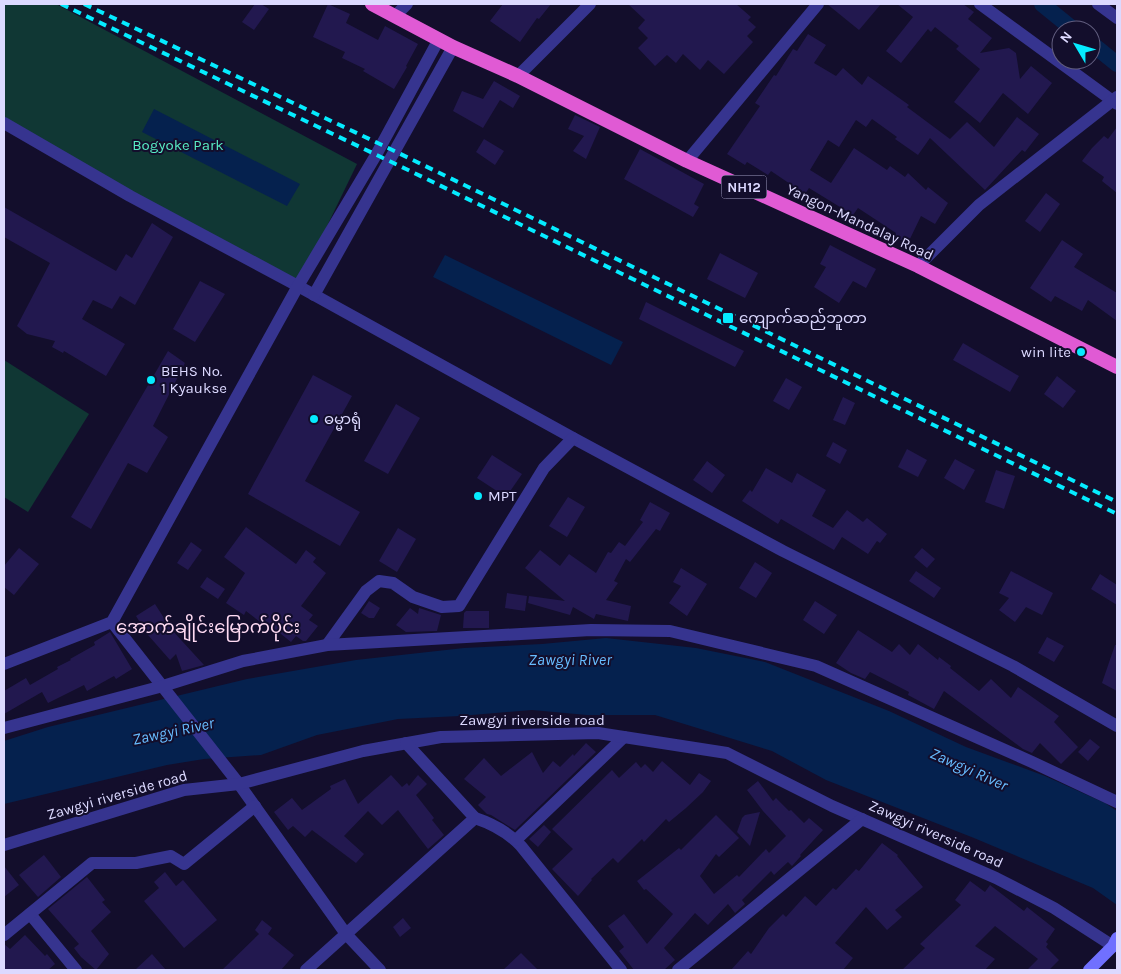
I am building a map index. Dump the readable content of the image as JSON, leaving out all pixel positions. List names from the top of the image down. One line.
{"streets":{"highway":["NH12","Yangon-Mandalay Road"],"street":["Zawgyi riverside road"]},"districts":["အောက်ချိုင်းမြောက်ပိုင်း"],"water":["Zawgyi River"],"parks":["Bogyoke Park"],"places":{"transit":["ကျောက်ဆည်ဘူတာ"],"other":["win lite","BEHS No. 1 Kyaukse","ဓမ္မာရုံ","MPT"]},"north":"top left"}
